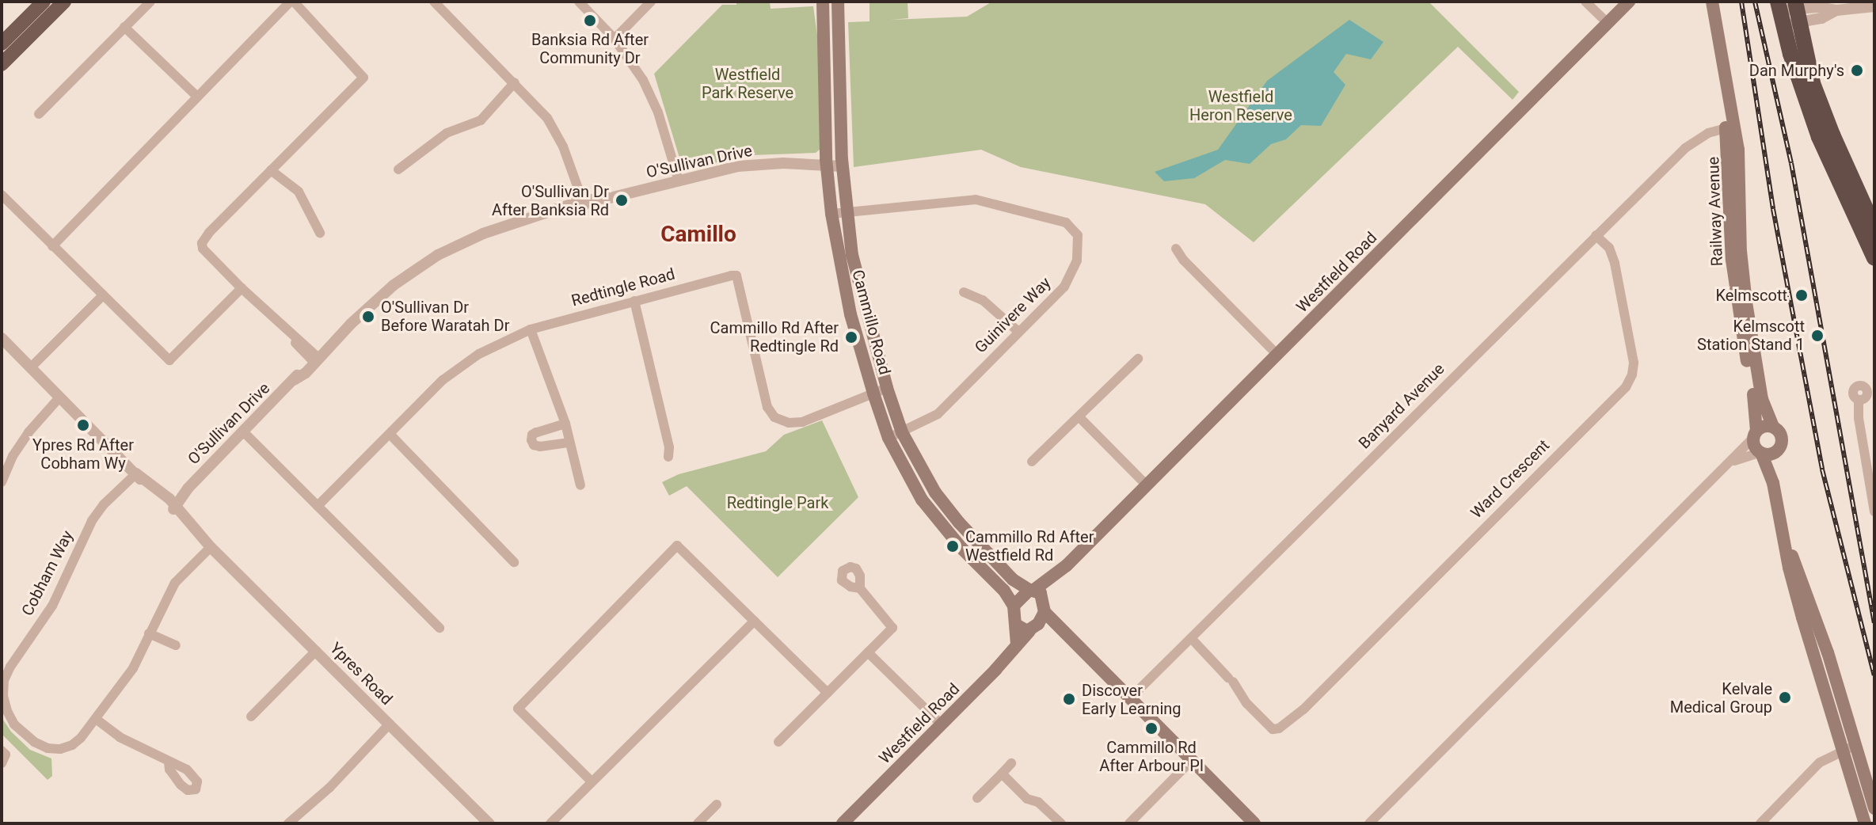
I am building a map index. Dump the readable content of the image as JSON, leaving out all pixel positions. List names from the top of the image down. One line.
{"streets":{"main road":["Railway Avenue","Westfield Road","Cammillo Road"],"street":["O'Sullivan Drive","Redtingle Road","Guinivere Way","Banyard Avenue","Ward Crescent","Cobham Way","Ypres Road"]},"crossings":[["O'Sullivan Drive","Cammillo Road"],["O'Sullivan Drive","Ypres Road"],["Railway Avenue","Banyard Avenue"],["Westfield Road","Cammillo Road"],["Redtingle Road","Cammillo Road"],["Guinivere Way","Cammillo Road"],["Banyard Avenue","Ward Crescent"],["Cobham Way","Ypres Road"]],"districts":["Camillo"],"parks":["Westfield Park Reserve","Westfield Heron Reserve","Redtingle Park"],"places":["Banksia Rd After Community Dr","Dan Murphy's","O'Sullivan Dr After Banksia Rd","Kelmscott","O'Sullivan Dr Before Waratah Dr","Kelmscott Station Stand 1","Cammillo Rd After Redtingle Rd","Ypres Rd After Cobham Wy","Cammillo Rd After Westfield Rd","Kelvale Medical Group","Discover Early Learning","Cammillo Rd After Arbour Pl"]}
